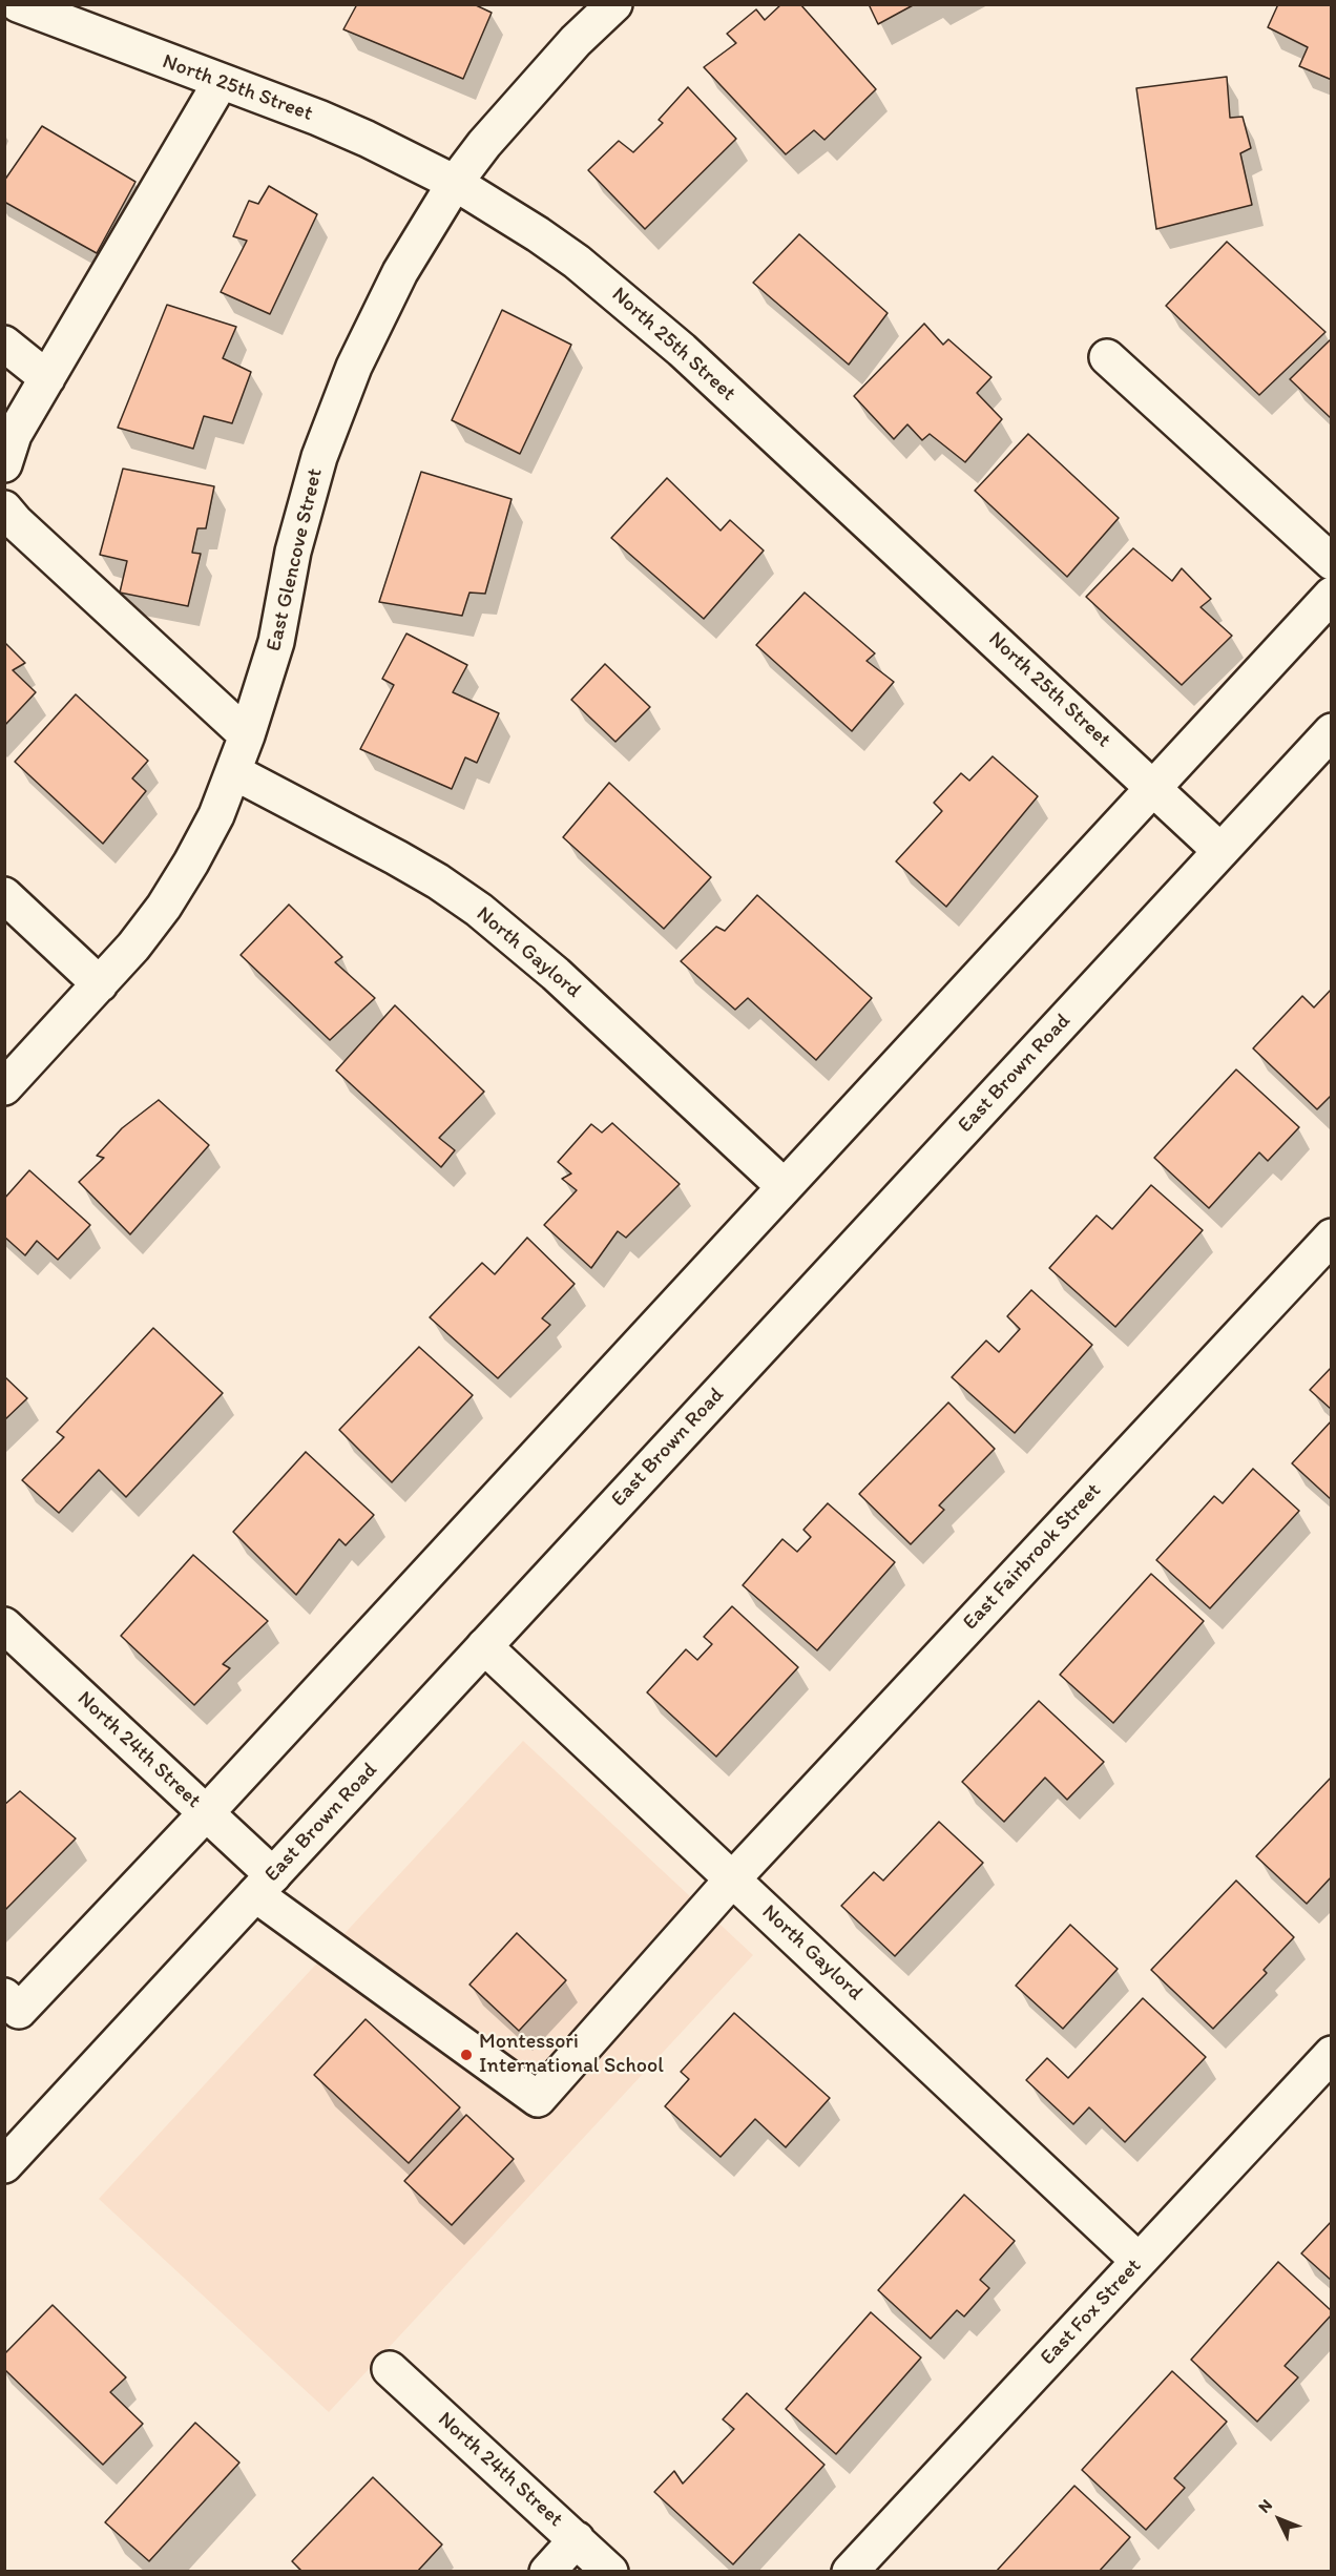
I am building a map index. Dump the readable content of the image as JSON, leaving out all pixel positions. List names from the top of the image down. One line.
{"streets":{"street":["North 25th Street","East Glencove Street","North Gaylord","East Brown Road","East Fairbrook Street","North 24th Street","East Fox Street"]},"crossings":[["North 25th Street","East Glencove Street"],["North 25th Street","East Brown Road"],["East Glencove Street","North Gaylord"],["North Gaylord","East Brown Road"],["North Gaylord","East Fairbrook Street"],["North Gaylord","East Fox Street"],["East Brown Road","East Fairbrook Street"],["East Brown Road","North 24th Street"],["East Fairbrook Street","North 24th Street"]],"places":["Montessori International School"],"north":"top left"}
